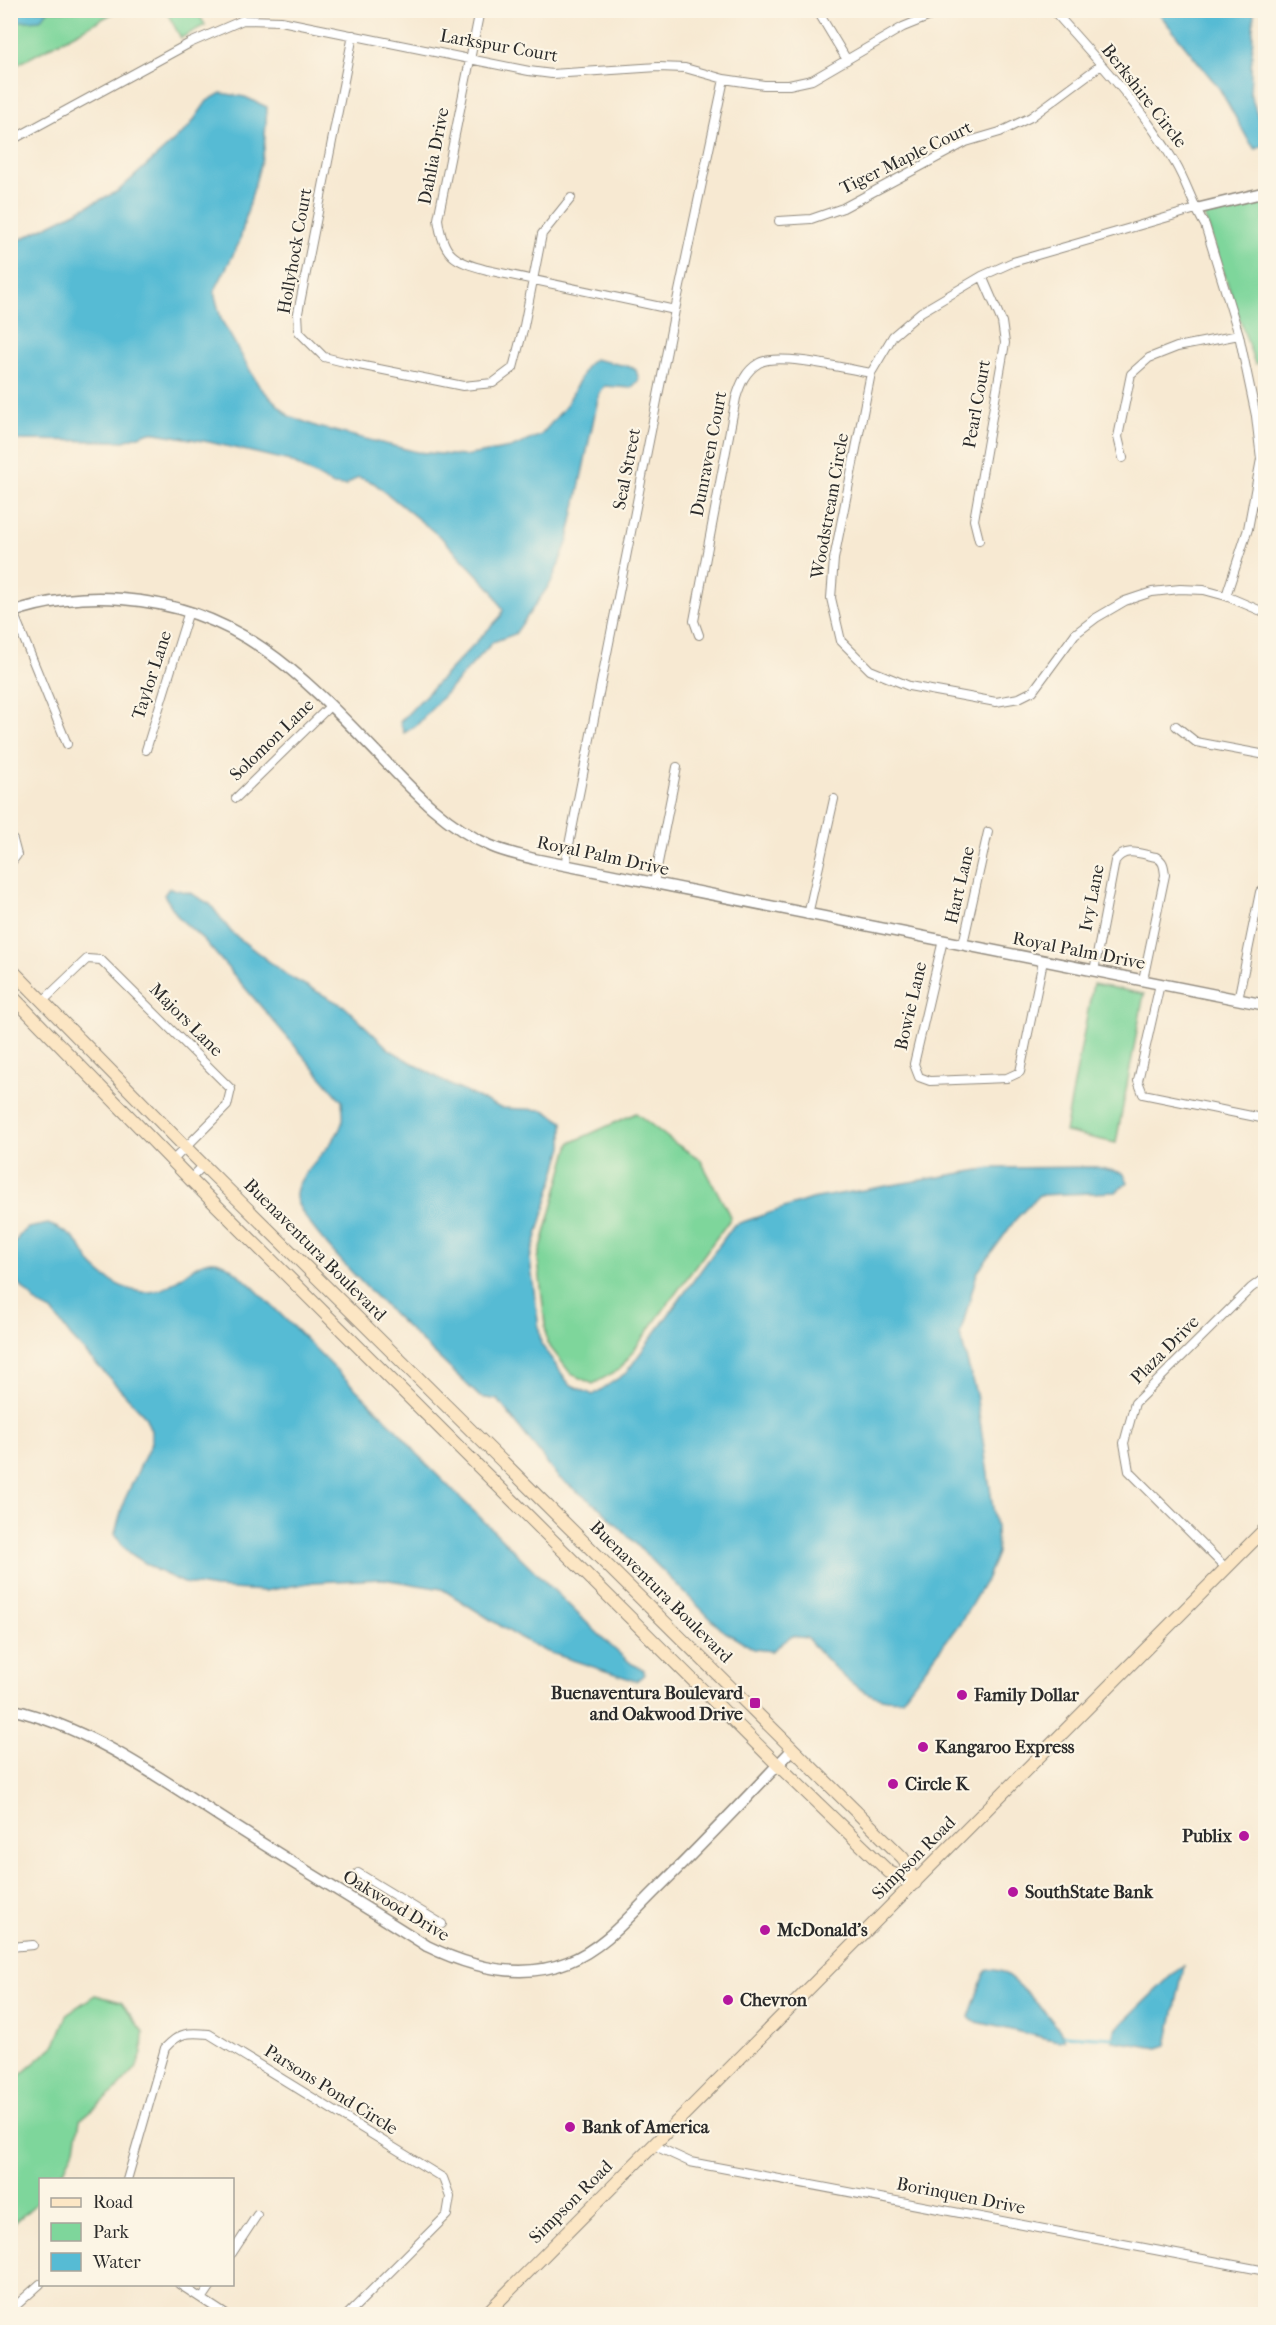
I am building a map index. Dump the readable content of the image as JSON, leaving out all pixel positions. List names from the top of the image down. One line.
{"streets":{"main road":["Buenaventura Boulevard","Simpson Road"],"street":["Larkspur Court","Berkshire Circle","Dahlia Drive","Tiger Maple Court","Hollyhock Court","Pearl Court","Dunraven Court","Seal Street","Woodstream Circle","Taylor Lane","Solomon Lane","Royal Palm Drive","Hart Lane","Ivy Lane","Bowie Lane","Majors Lane","Plaza Drive","Oakwood Drive","Parsons Pond Circle","Borinquen Drive"]},"crossings":[["Larkspur Court","Dahlia Drive"],["Larkspur Court","Hollyhock Court"],["Larkspur Court","Seal Street"],["Berkshire Circle","Tiger Maple Court"],["Berkshire Circle","Woodstream Circle"],["Dahlia Drive","Hollyhock Court"],["Dahlia Drive","Seal Street"],["Pearl Court","Woodstream Circle"],["Dunraven Court","Woodstream Circle"],["Seal Street","Royal Palm Drive"],["Taylor Lane","Royal Palm Drive"],["Solomon Lane","Royal Palm Drive"],["Royal Palm Drive","Hart Lane"],["Royal Palm Drive","Ivy Lane"],["Royal Palm Drive","Bowie Lane"],["Majors Lane","Buenaventura Boulevard"],["Buenaventura Boulevard","Simpson Road"],["Buenaventura Boulevard","Oakwood Drive"],["Plaza Drive","Simpson Road"],["Simpson Road","Borinquen Drive"]],"places":{"other":["Family Dollar","Kangaroo Express","Circle K","Publix","SouthState Bank","McDonald's","Chevron","Bank of America"],"transit":["Buenaventura Boulevard and Oakwood Drive"]},"legend":["Road","Park","Water"]}
